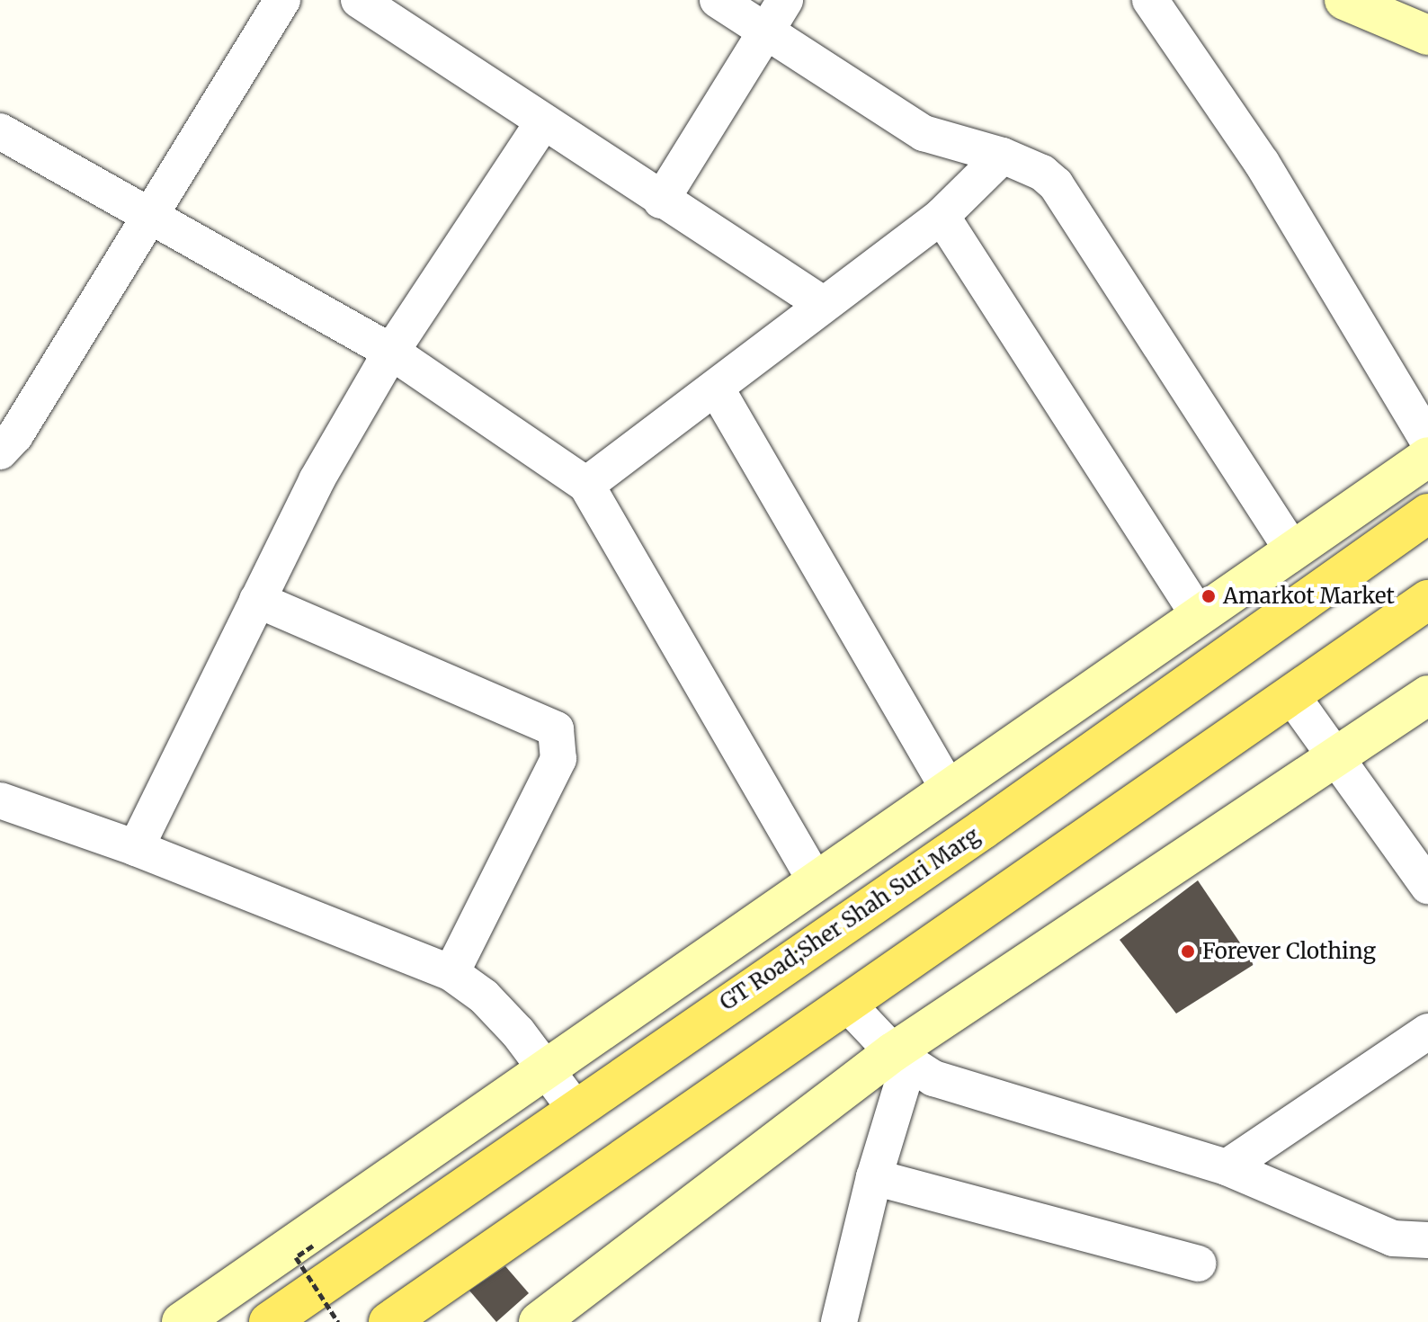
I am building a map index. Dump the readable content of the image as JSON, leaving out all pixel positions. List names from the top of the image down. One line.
{"streets":{"main road":["GT Road;Sher Shah Suri Marg"]},"places":["Amarkot Market","Forever Clothing"]}
